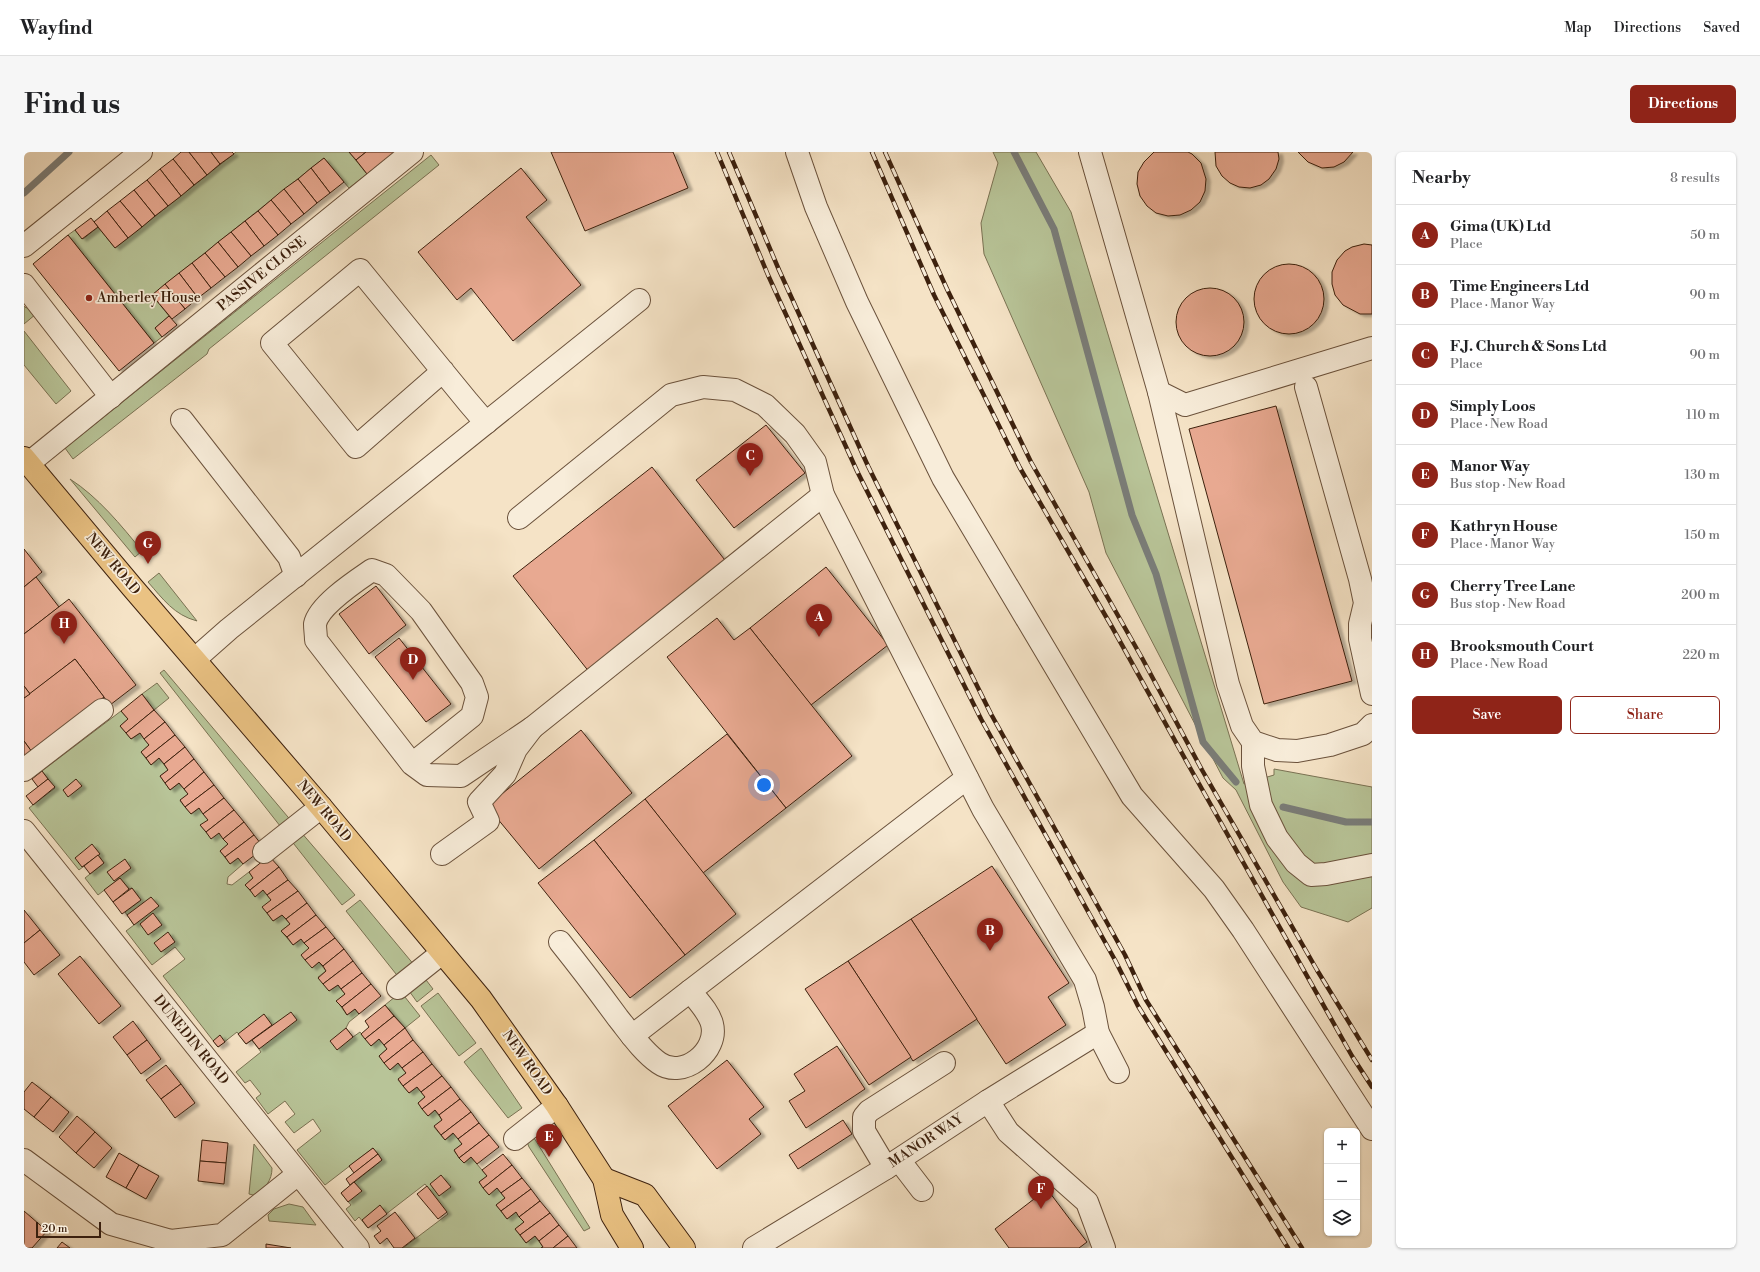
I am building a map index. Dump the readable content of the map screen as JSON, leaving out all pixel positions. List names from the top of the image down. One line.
{"streets":{"main road":["NEW ROAD"],"street":["PASSIVE CLOSE","DUNEDIN ROAD","MANOR WAY"]},"crossings":[["PASSIVE CLOSE","NEW ROAD"]],"places":["Amberley House"],"scale_bar":"20 m","page":{"header":"Wayfind","nav":["Map","Directions","Saved"],"buttons":["Directions",["Save","Share"]],"title":"Find us","heading":["Nearby","8 results"],"list":[{"mark":"A","name":"Gima (UK) Ltd","note":"Place","value":"50 m"},{"mark":"B","name":"Time Engineers Ltd","note":"Place · Manor Way","value":"90 m"},{"mark":"C","name":"F.J. Church & Sons Ltd","note":"Place","value":"90 m"},{"mark":"D","name":"Simply Loos","note":"Place · New Road","value":"110 m"},{"mark":"E","name":"Manor Way","note":"Bus stop · New Road","value":"130 m"},{"mark":"F","name":"Kathryn House","note":"Place · Manor Way","value":"150 m"},{"mark":"G","name":"Cherry Tree Lane","note":"Bus stop · New Road","value":"200 m"},{"mark":"H","name":"Brooksmouth Court","note":"Place · New Road","value":"220 m"}],"pins":["C","G","A","H","D","B","E","F"],"map_buttons":["+","−"],"scale":"20 m"}}
